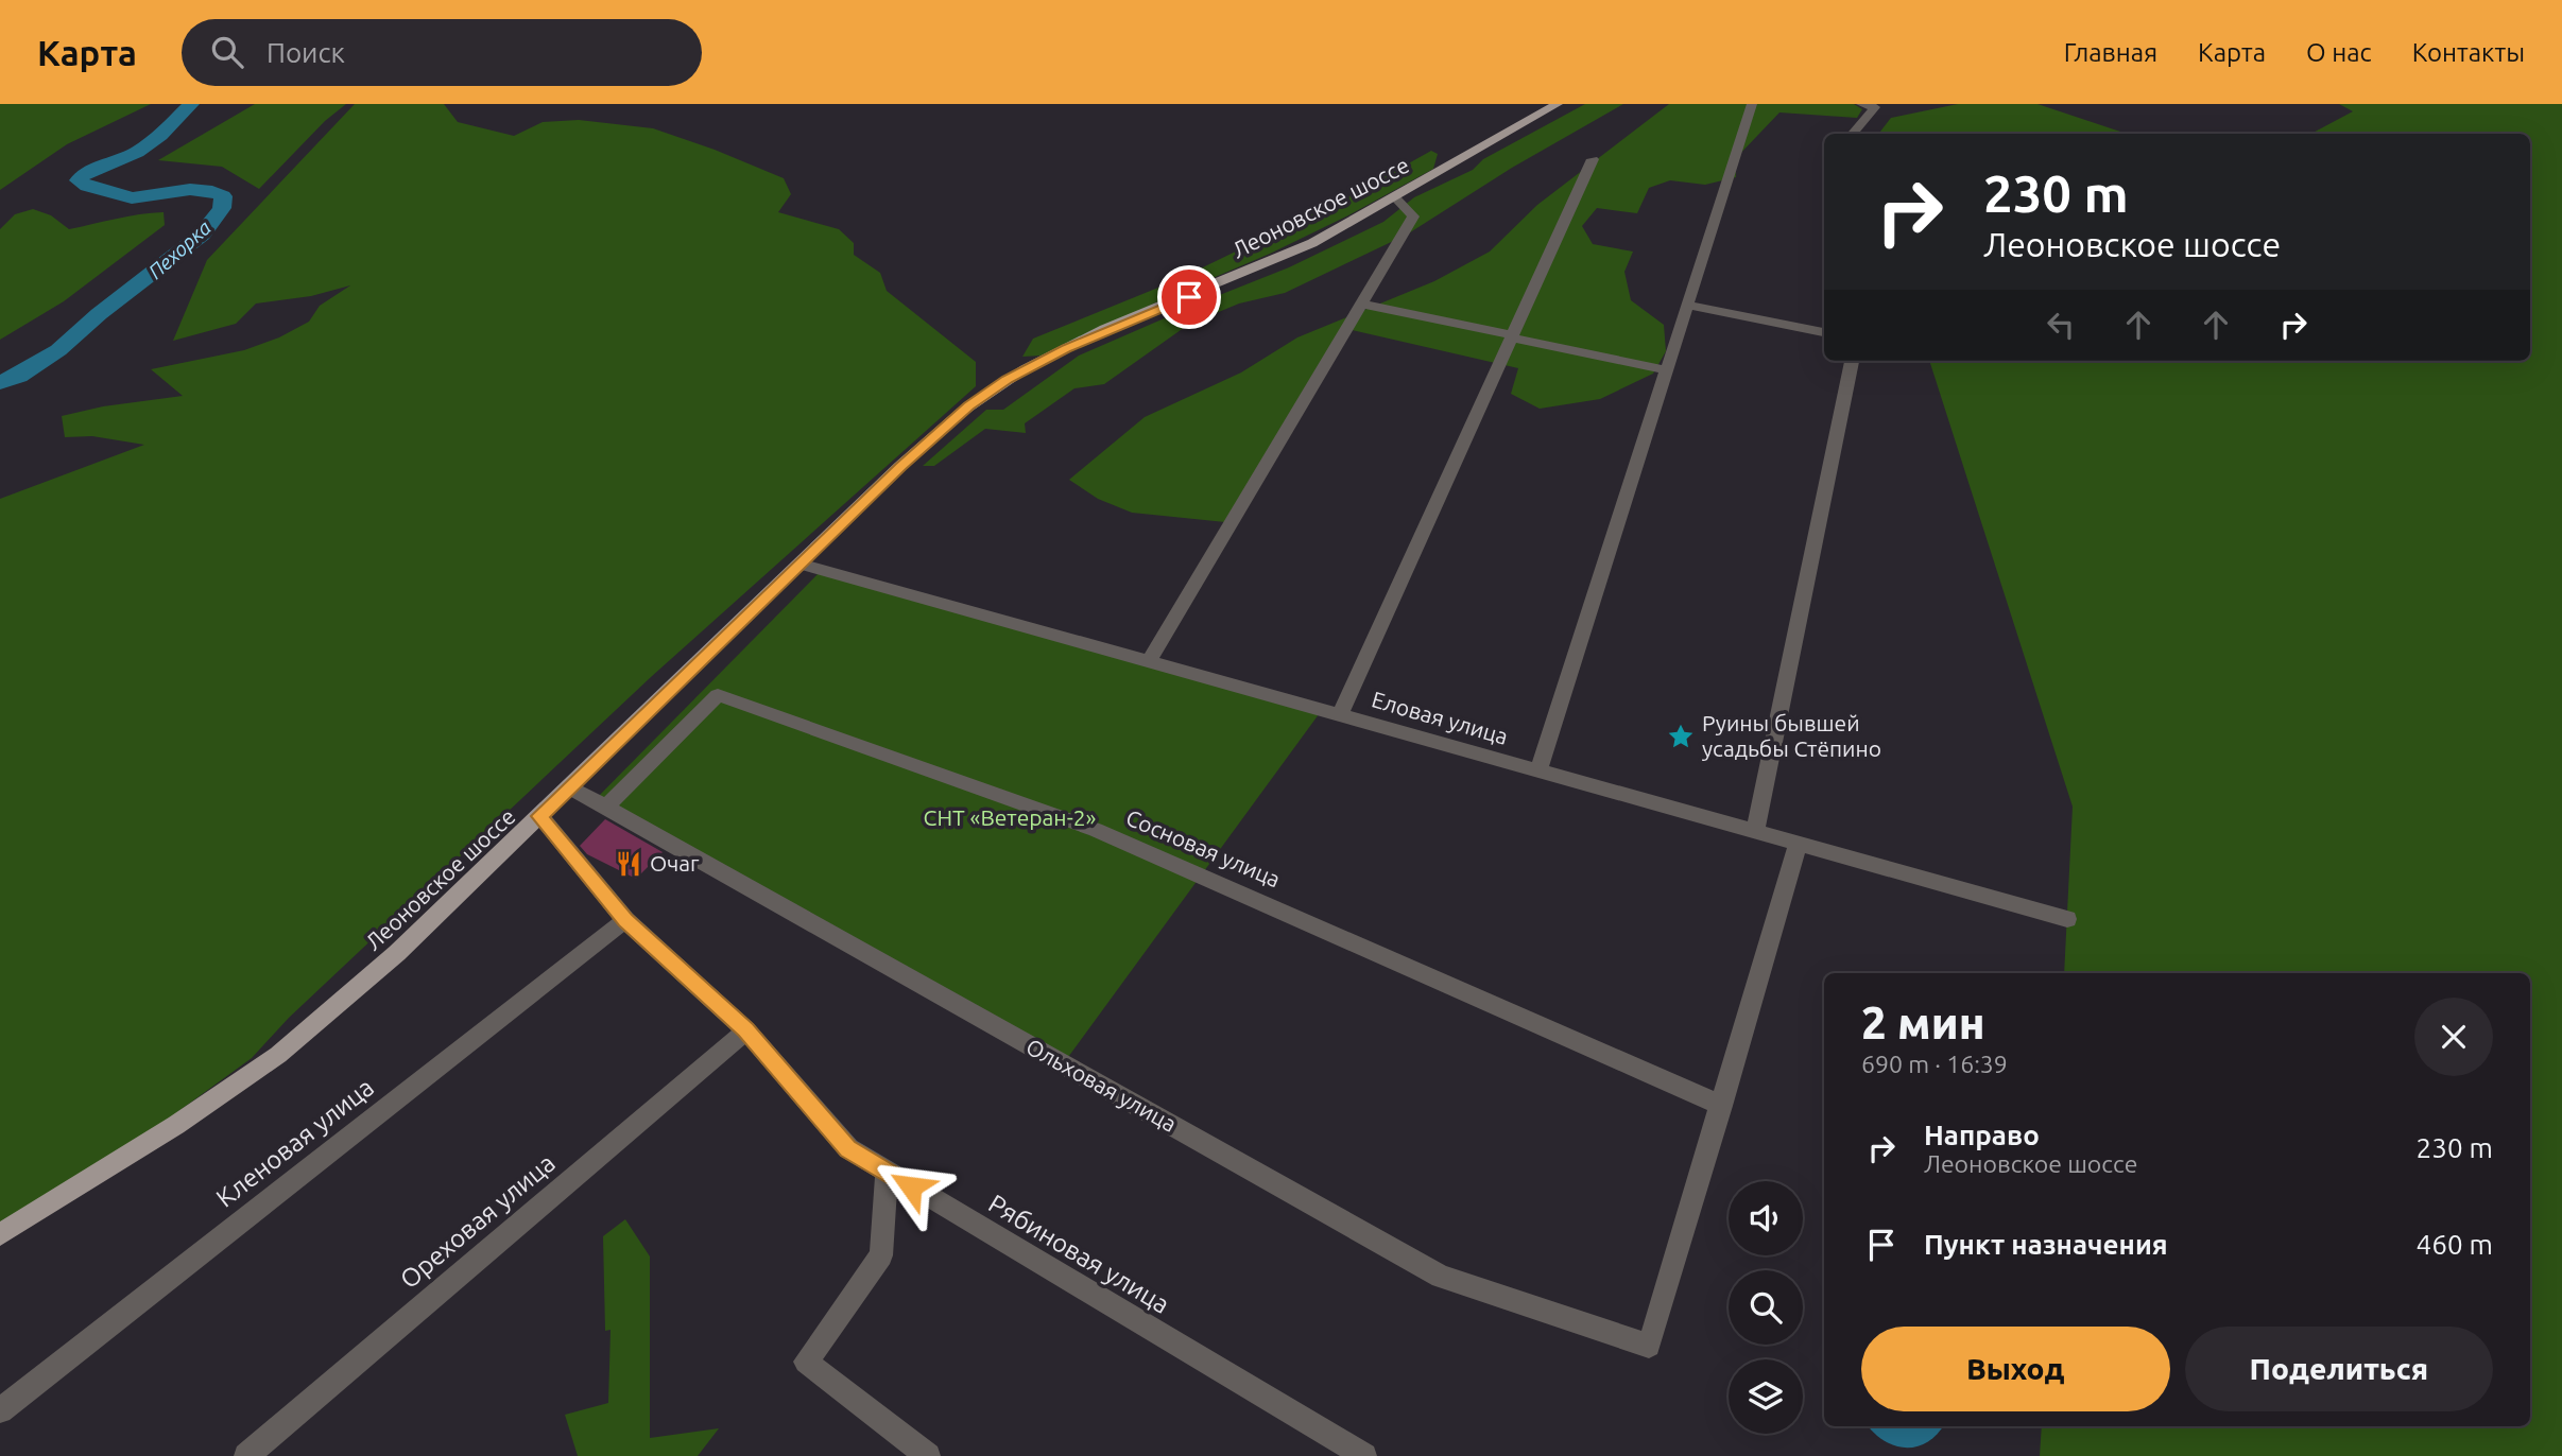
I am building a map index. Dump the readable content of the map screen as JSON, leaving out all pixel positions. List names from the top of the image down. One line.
{"streets":{"main road":["Леоновское шоссе"],"street":["Еловая улица","Сосновая улица","Ольховая улица","Кленовая улица","Ореховая улица","Рябиновая улица"]},"crossings":[["Леоновское шоссе","Еловая улица"],["Леоновское шоссе","Ольховая улица"],["Леоновское шоссе","Рябиновая улица"],["Сосновая улица","Ольховая улица"],["Кленовая улица","Рябиновая улица"],["Ореховая улица","Рябиновая улица"]],"water":["Пехорка"],"parks":["СНТ «Ветеран-2»"],"places":{"place":["Руины бывшей усадьбы Стёпино"],"restaurant":["Очаг"]},"page":{"header":"Карта","search":"Поиск","nav":["Главная","Карта","О нас","Контакты"],"turn":["230 m","Леоновское шоссе"],"heading":["2 мин","690 m · 16:39"],"list":[{"name":"Направо","note":"Леоновское шоссе","value":"230 m"},{"name":"Пункт назначения","value":"460 m"}],"buttons":["Выход","Поделиться"]}}
